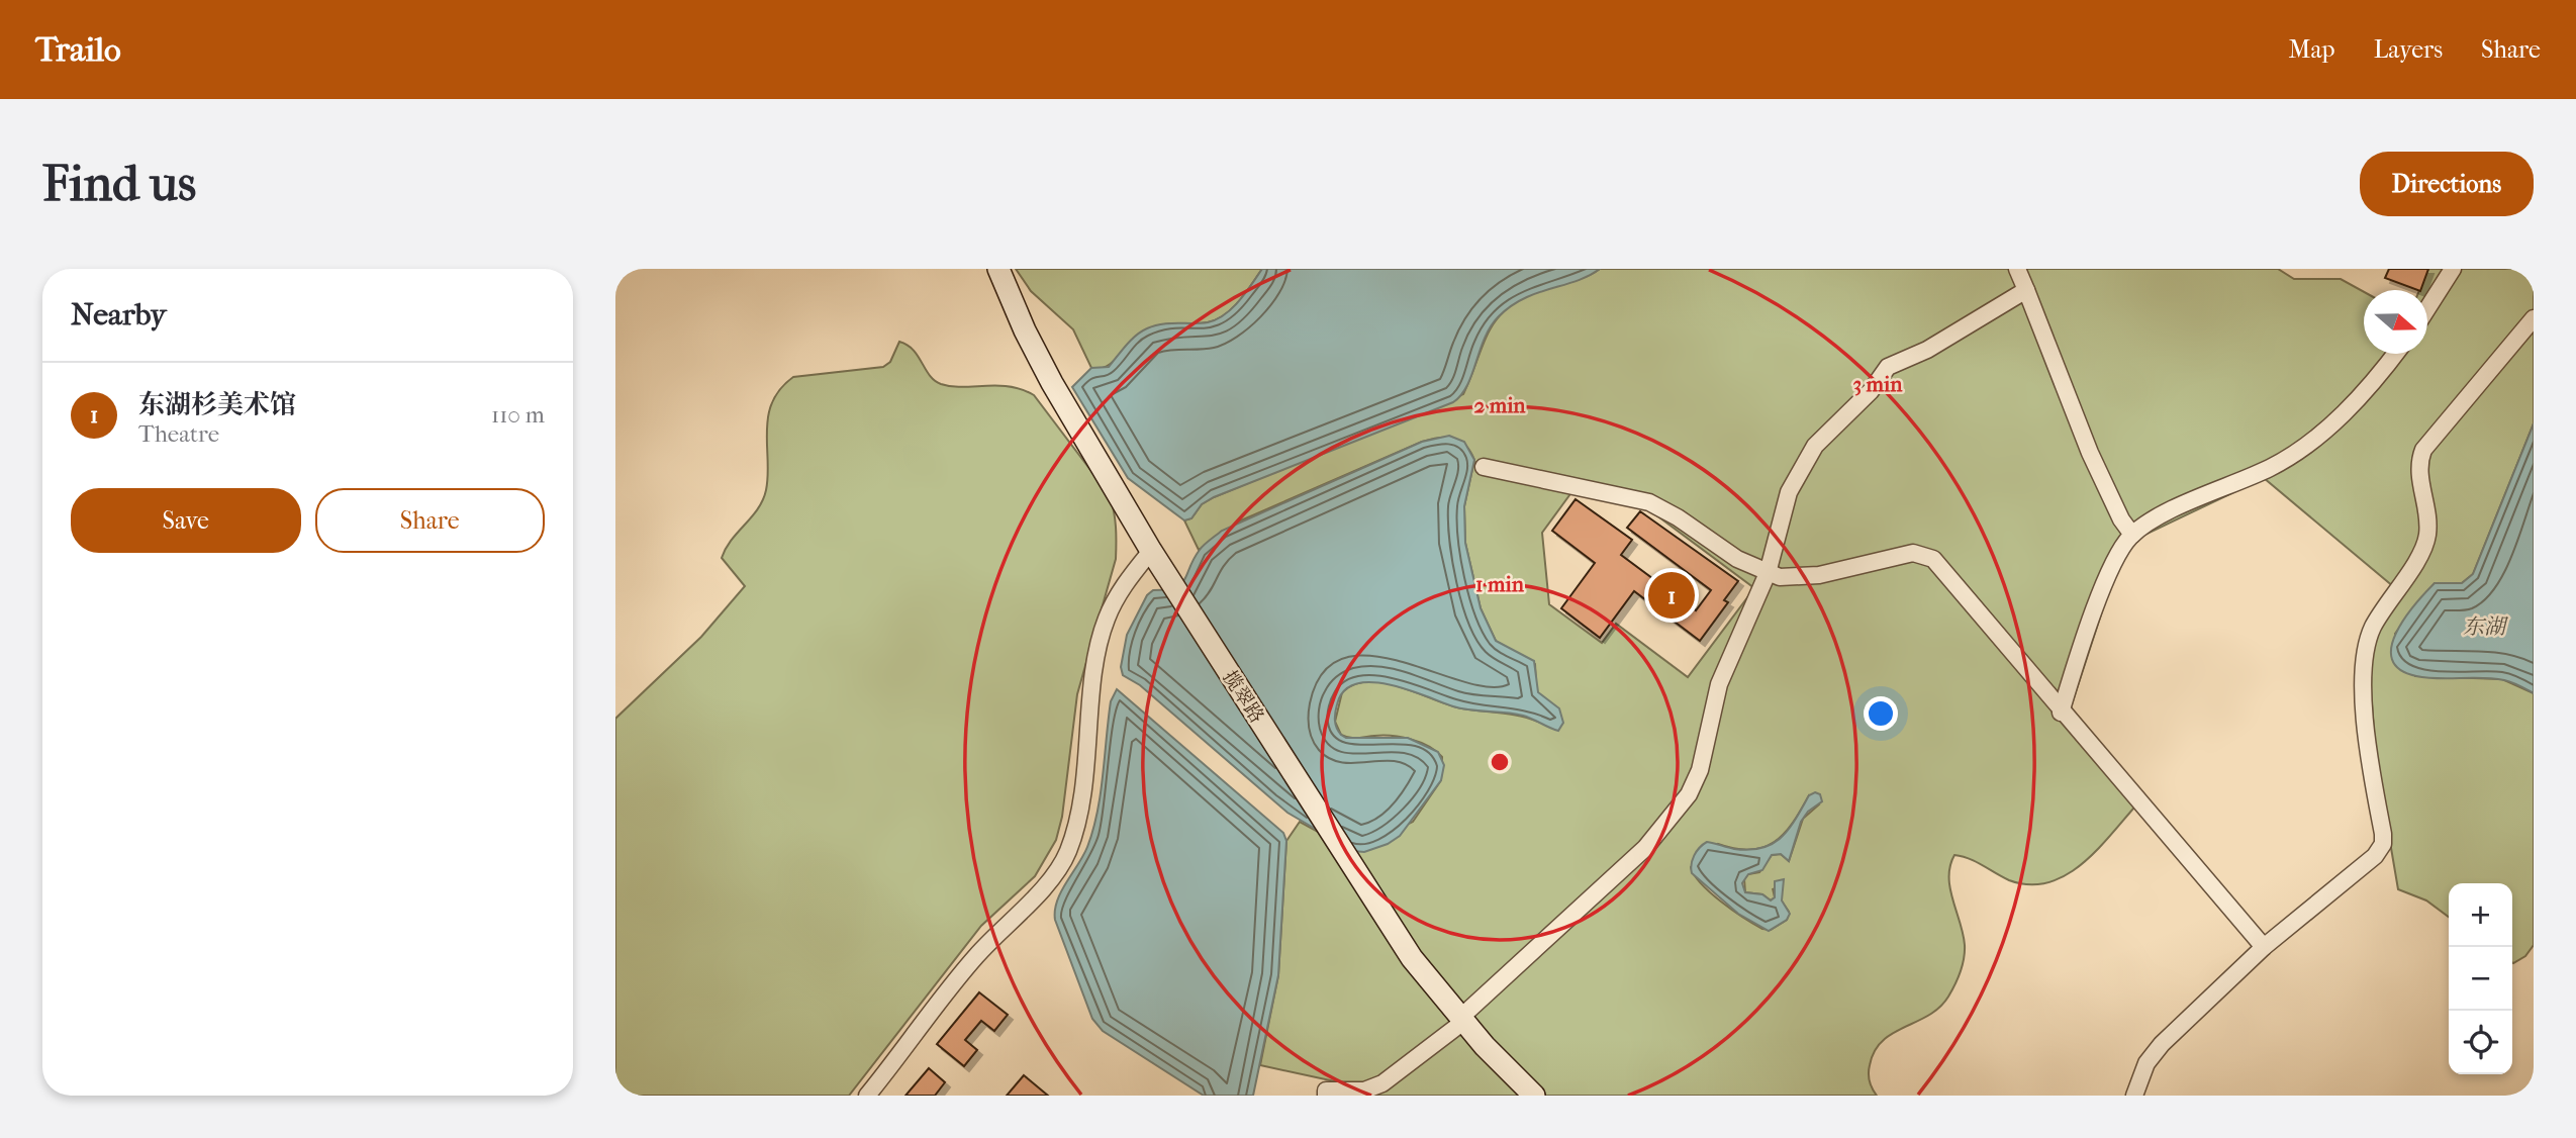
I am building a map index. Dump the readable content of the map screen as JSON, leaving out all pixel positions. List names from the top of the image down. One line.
{"streets":{"street":["揽翠路"]},"water":["东湖"],"north":"right","page":{"header":"Trailo","nav":["Map","Layers","Share"],"buttons":["Directions",["Save","Share"]],"title":"Find us","heading":"Nearby","list":[{"mark":"1","name":"东湖杉美术馆","note":"Theatre","value":"110 m"}],"pins":"1","map_buttons":["+","−"]},"rings":["3 min","2 min","1 min"]}
